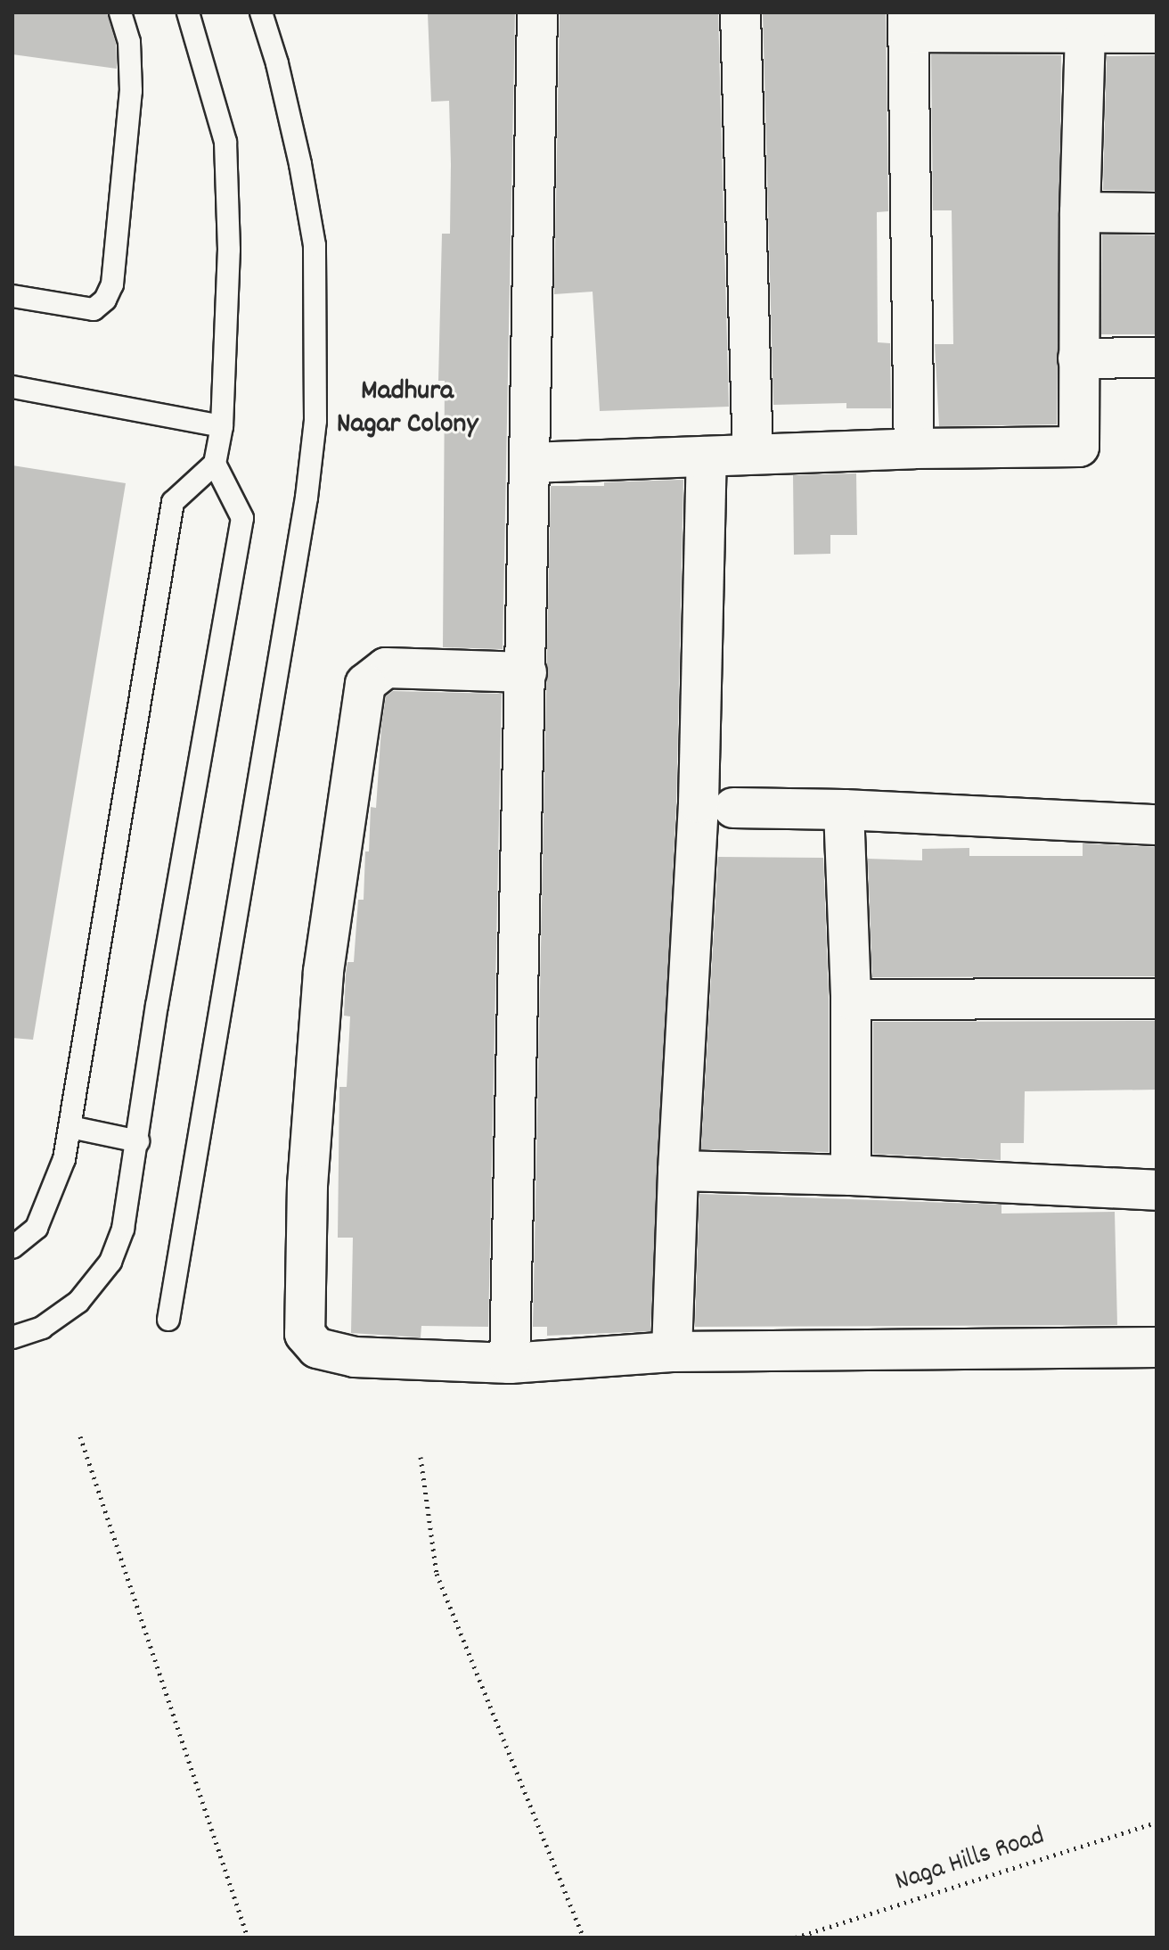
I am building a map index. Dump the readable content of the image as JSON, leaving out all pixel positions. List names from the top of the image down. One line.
{"streets":{"path":["Naga Hills Road"]},"districts":["Madhura Nagar Colony"]}
